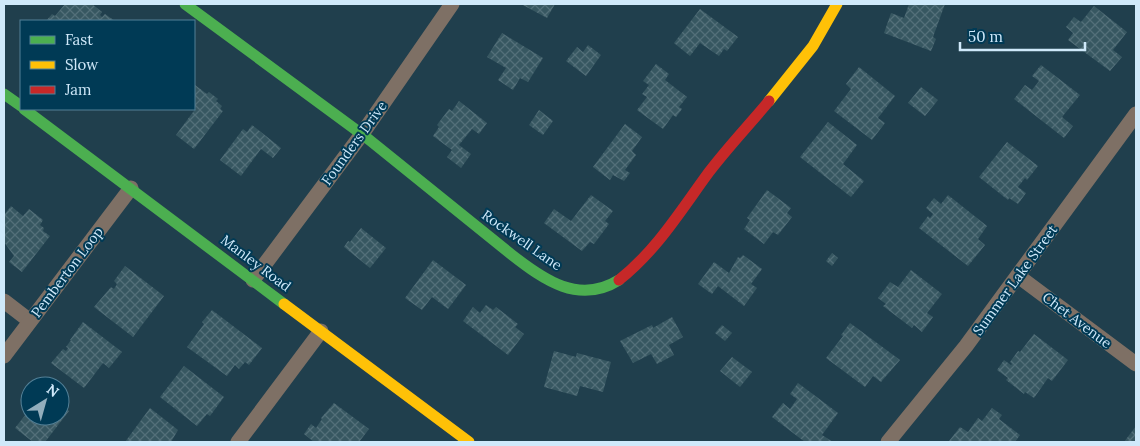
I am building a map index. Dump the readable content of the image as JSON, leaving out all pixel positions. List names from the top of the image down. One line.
{"streets":{"street":["Founders Drive","Rockwell Lane","Manley Road","Pemberton Loop","Summer Lake Street","Chet Avenue"]},"crossings":[["Founders Drive","Rockwell Lane"],["Founders Drive","Manley Road"],["Manley Road","Pemberton Loop"],["Summer Lake Street","Chet Avenue"]],"legend":["Fast","Slow","Jam"],"scale_bar":"50 m","north":"top right"}
